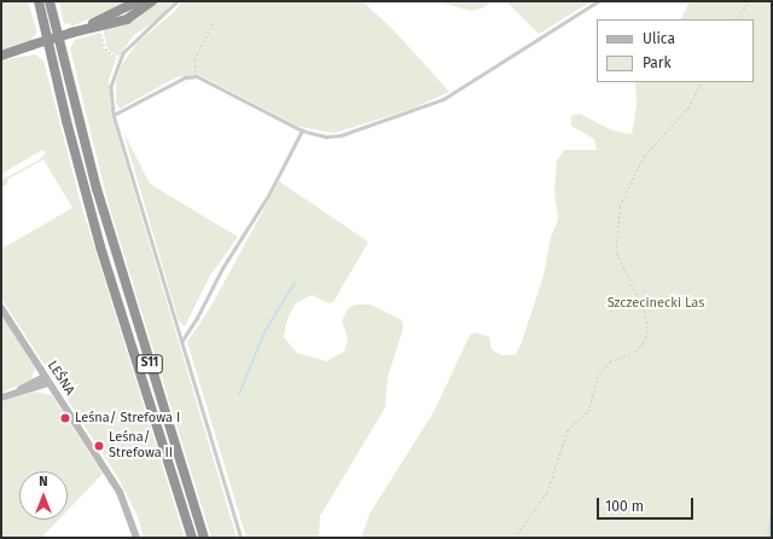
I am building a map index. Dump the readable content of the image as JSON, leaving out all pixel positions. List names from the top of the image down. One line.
{"streets":{"highway":["S11"],"street":["LEŚNA"]},"parks":["Szczecinecki Las"],"places":["Leśna/ Strefowa I","Leśna/ Strefowa II"],"legend":["Ulica","Park"],"scale_bar":"100 m","north":"top"}
